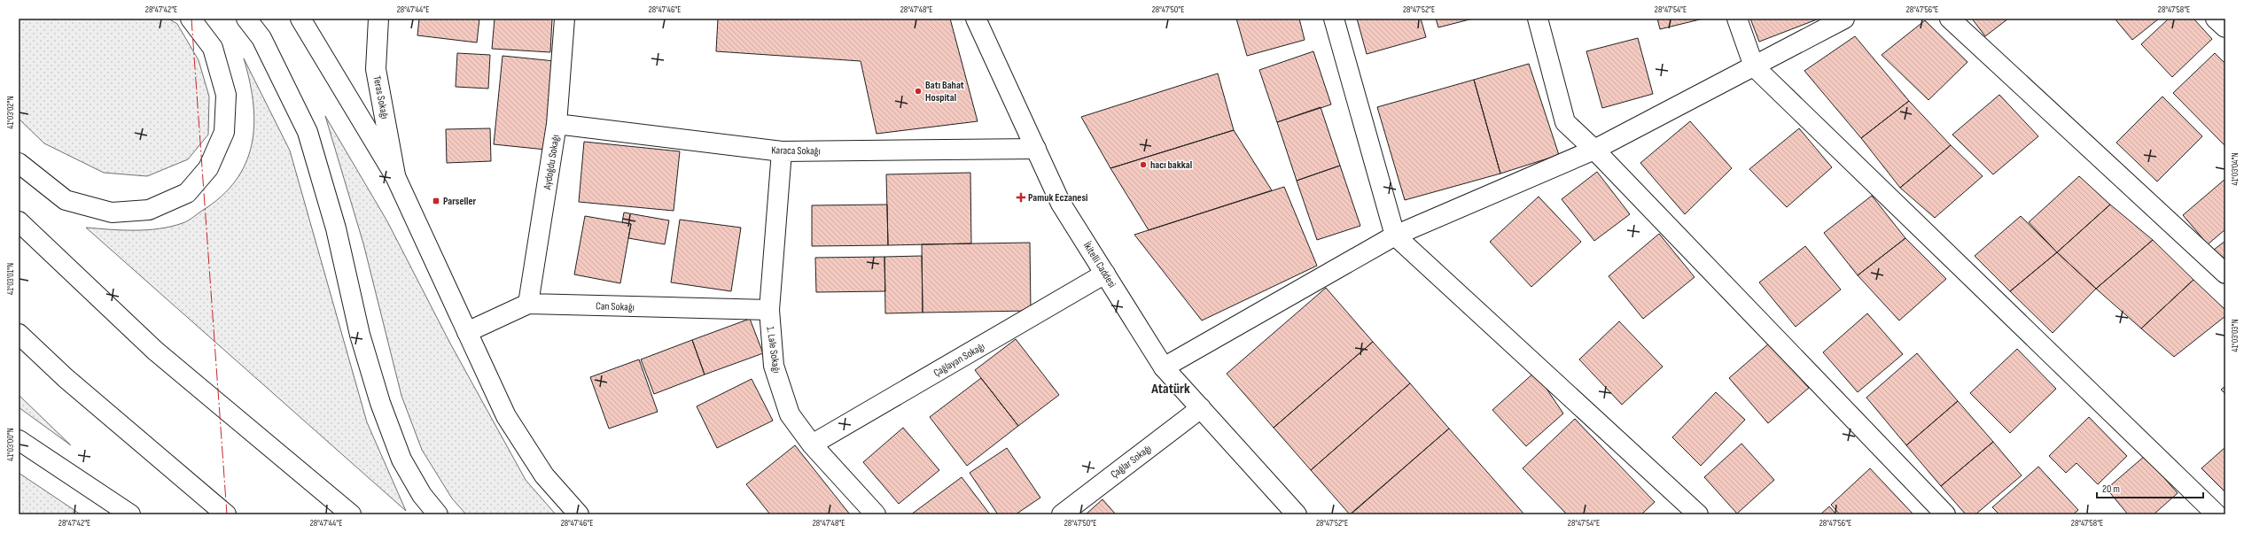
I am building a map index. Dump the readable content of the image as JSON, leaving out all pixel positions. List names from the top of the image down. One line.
{"streets":{"street":["Teras Sokağı","Karaca Sokağı","Aydoğdu Sokağı","İkitelli Caddesi","Can Sokağı","1. Lale Sokağı","Çağlayan Sokağı","Çağlar Sokağı"]},"crossings":[["Karaca Sokağı","Aydoğdu Sokağı"],["Karaca Sokağı","İkitelli Caddesi"],["Karaca Sokağı","1. Lale Sokağı"],["Aydoğdu Sokağı","Can Sokağı"],["İkitelli Caddesi","Çağlayan Sokağı"],["İkitelli Caddesi","Çağlar Sokağı"],["Can Sokağı","1. Lale Sokağı"],["1. Lale Sokağı","Çağlayan Sokağı"]],"districts":["Atatürk"],"places":{"other":["Batı Bahat Hospital","hacı bakkal"],"health":["Pamuk Eczanesi"],"transit":["Parseller"]},"scale_bar":"20 m","coordinates":["28°47'42\"E","28°47'44\"E","28°47'46\"E","28°47'48\"E","28°47'50\"E","28°47'52\"E","28°47'54\"E","28°47'56\"E","28°47'58\"E","41°03'02\"N","41°03'04\"N","41°03'01\"N","41°03'03\"N","41°03'00\"N"]}
